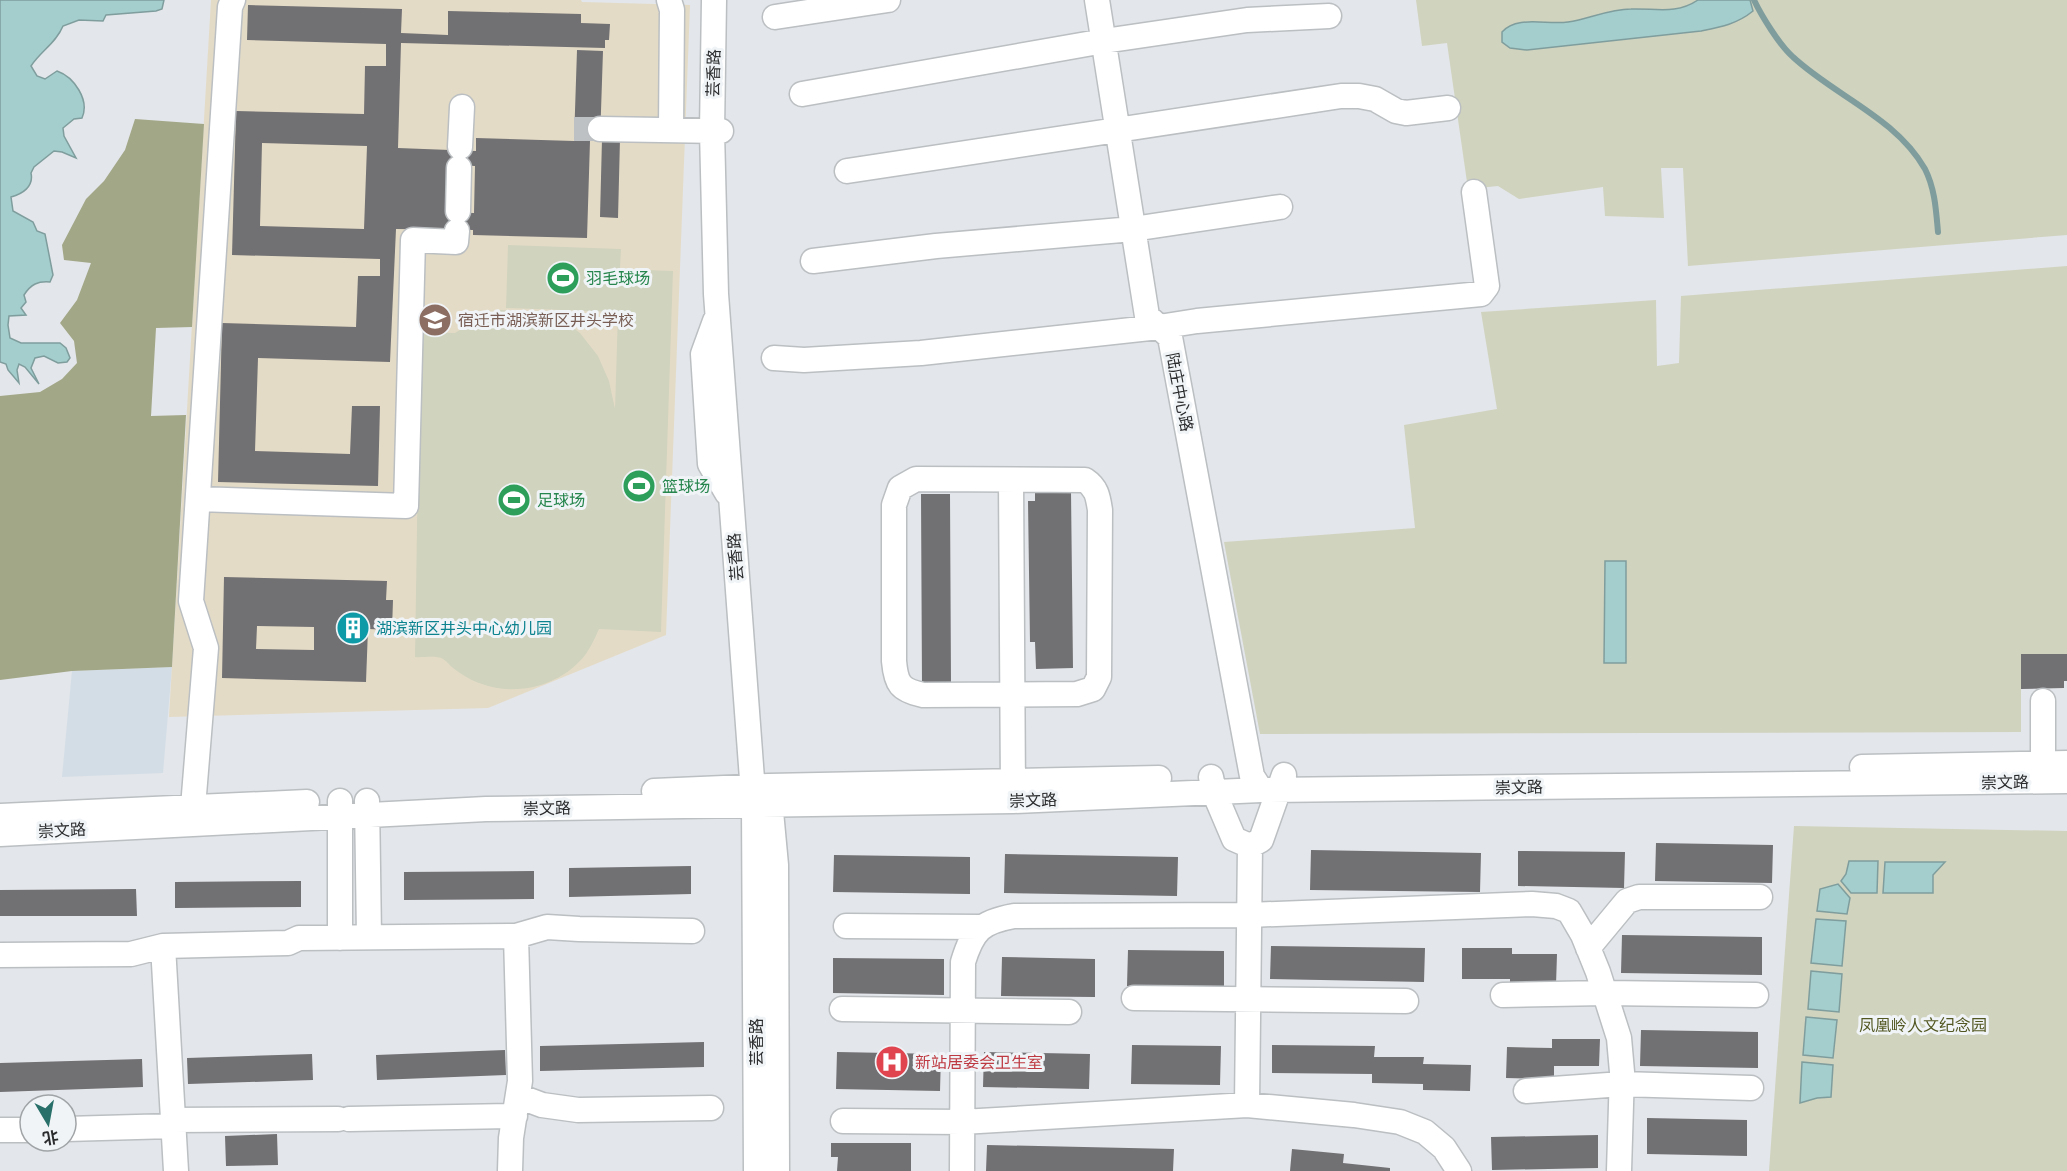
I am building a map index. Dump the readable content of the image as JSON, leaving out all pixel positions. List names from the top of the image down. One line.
{"streets":{"street":["芸香路","陆庄中心路","崇文路"]},"crossings":[["芸香路","崇文路"],["陆庄中心路","崇文路"]],"parks":["凤凰岭人文纪念园"],"places":{"sports":["羽毛球场","篮球场","足球场"],"school or university":["宿迁市湖滨新区井头学校"],"building":["湖滨新区井头中心幼儿园"],"hospital":["新站居委会卫生室"]},"north":"bottom"}
